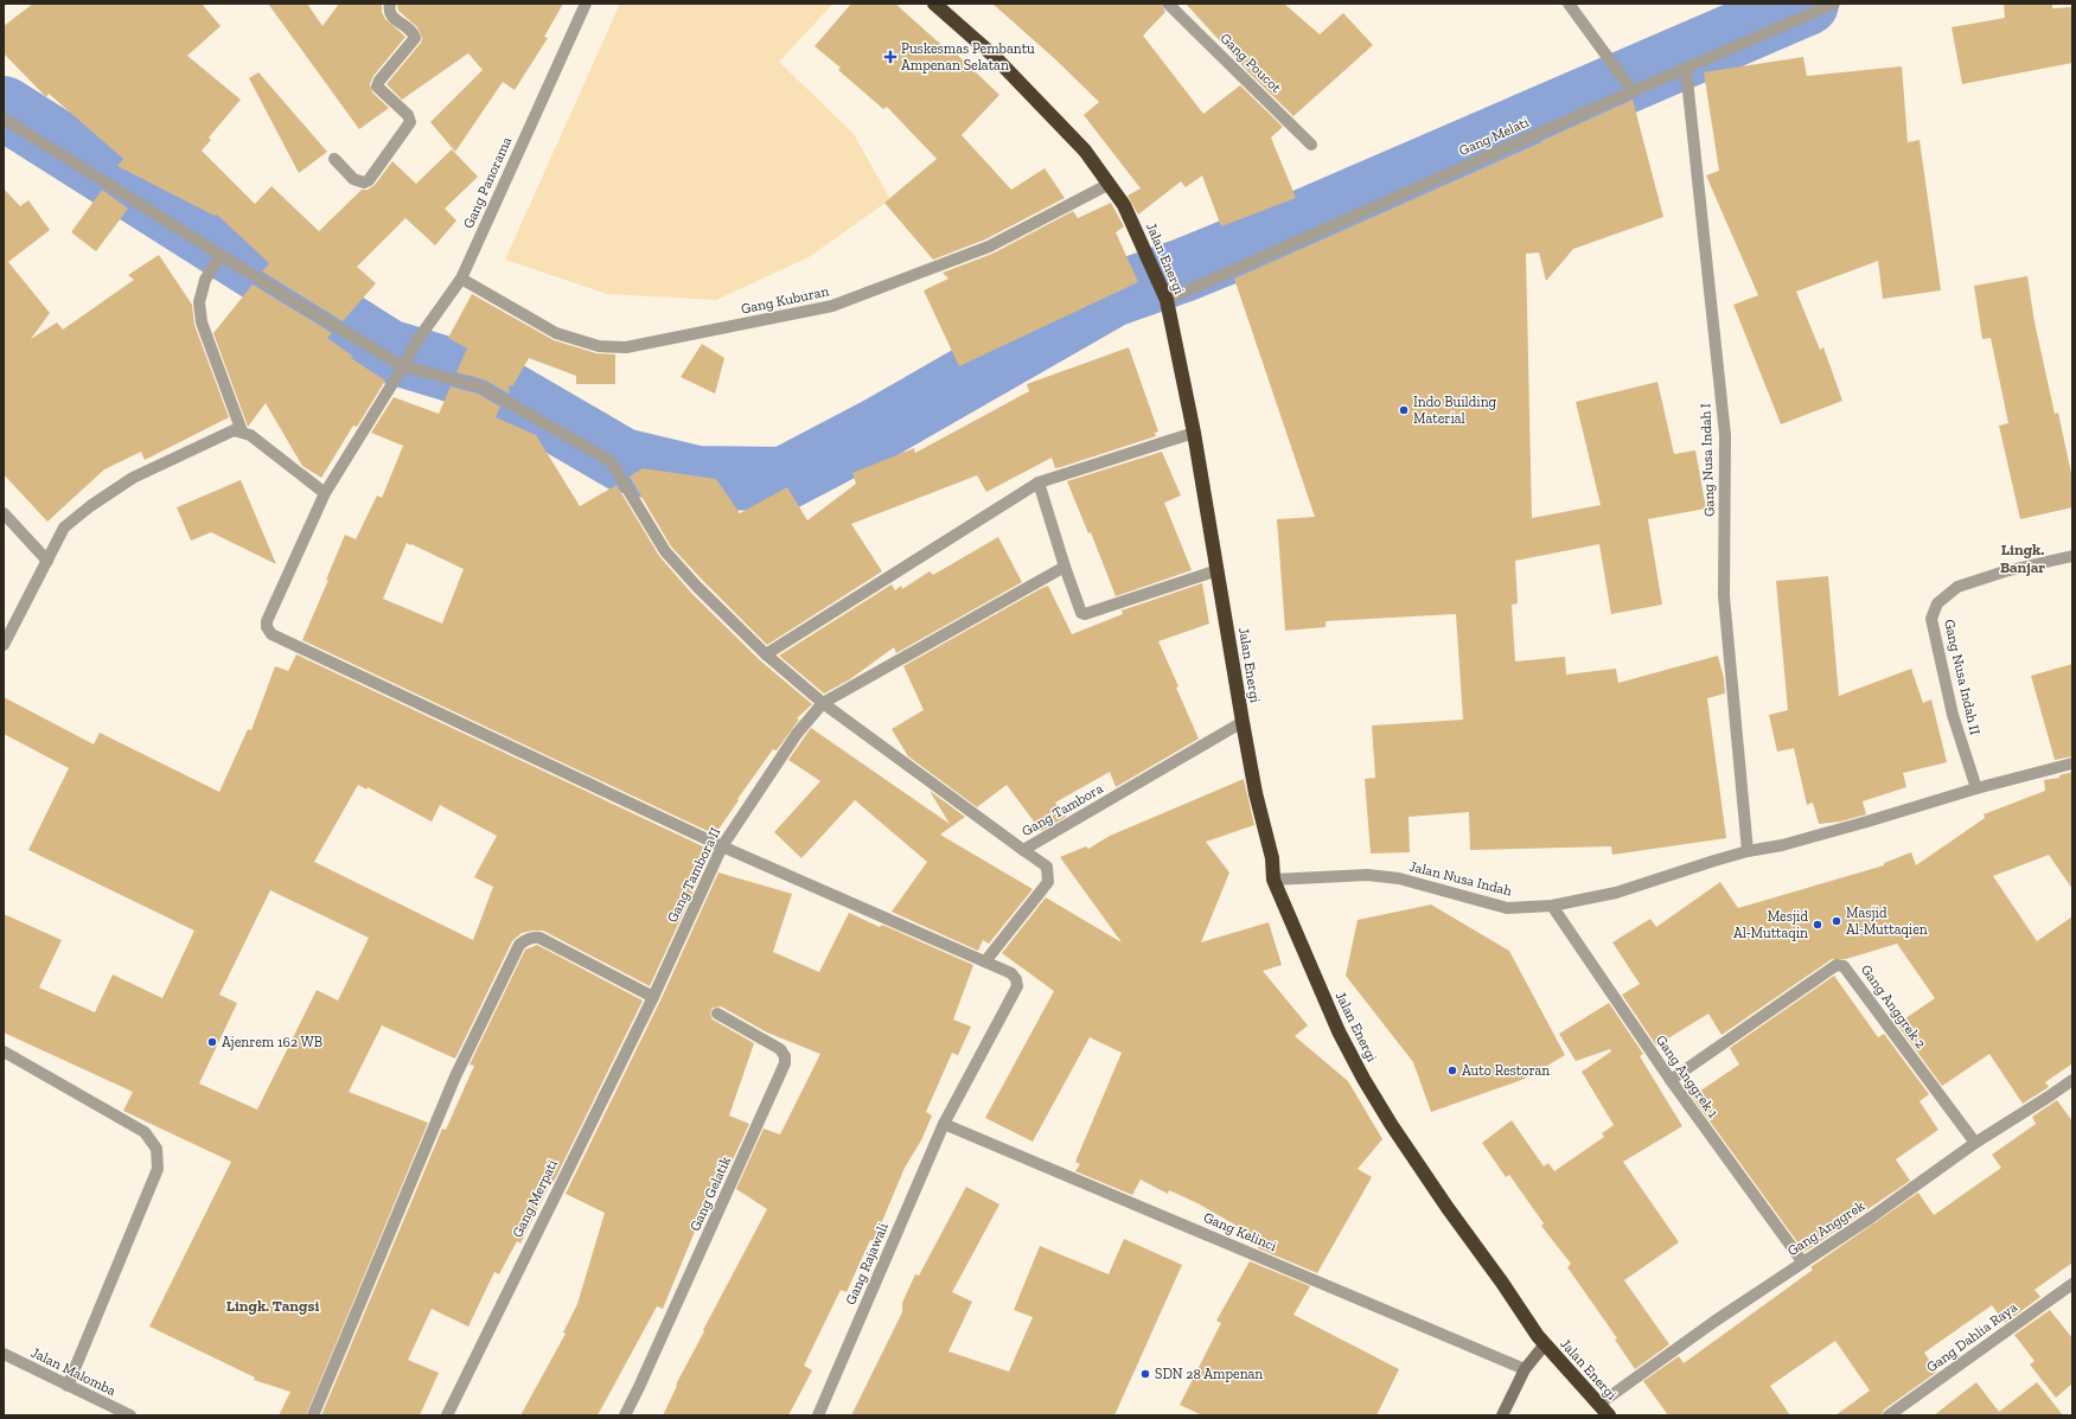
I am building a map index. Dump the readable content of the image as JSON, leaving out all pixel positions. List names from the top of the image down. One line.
{"streets":{"highway":["Jalan Energi"],"street":["Gang Poucot","Gang Melati","Gang Panorama","Gang Kuburan","Gang Nusa Indah I","Gang Nusa Indah II","Gang Tambora","Gang Tambora II","Jalan Nusa Indah","Gang Anggrek 2","Gang Anggrek 1","Gang Gelatik","Gang Merpati","Gang Anggrek","Gang Kelinci","Gang Rajawali","Gang Dahlia Raya","Jalan Malomba"]},"crossings":[["Gang Melati","Jalan Energi"],["Gang Melati","Gang Nusa Indah I"],["Gang Panorama","Gang Kuburan"],["Gang Panorama","Gang Tambora"],["Gang Panorama","Gang Tambora II"],["Gang Panorama","Gang Rajawali"],["Jalan Energi","Gang Kuburan"],["Jalan Energi","Gang Tambora"],["Jalan Energi","Jalan Nusa Indah"],["Jalan Energi","Gang Anggrek"],["Jalan Energi","Gang Kelinci"],["Gang Nusa Indah I","Jalan Nusa Indah"],["Gang Tambora","Gang Rajawali"],["Gang Tambora II","Gang Merpati"],["Jalan Nusa Indah","Gang Anggrek 1"],["Gang Anggrek 2","Gang Anggrek 1"],["Gang Anggrek 2","Gang Anggrek"],["Gang Anggrek 1","Gang Anggrek"],["Gang Kelinci","Gang Rajawali"]],"districts":["Lingk. Banjar","Lingk. Tangsi"],"places":{"health":["Puskesmas Pembantu Ampenan Selatan"],"other":["Indo Building Material","Masjid Al-Muttaqien","Mesjid Al-Muttaqin","Ajenrem 162 WB","Auto Restoran","SDN 28 Ampenan"]}}
